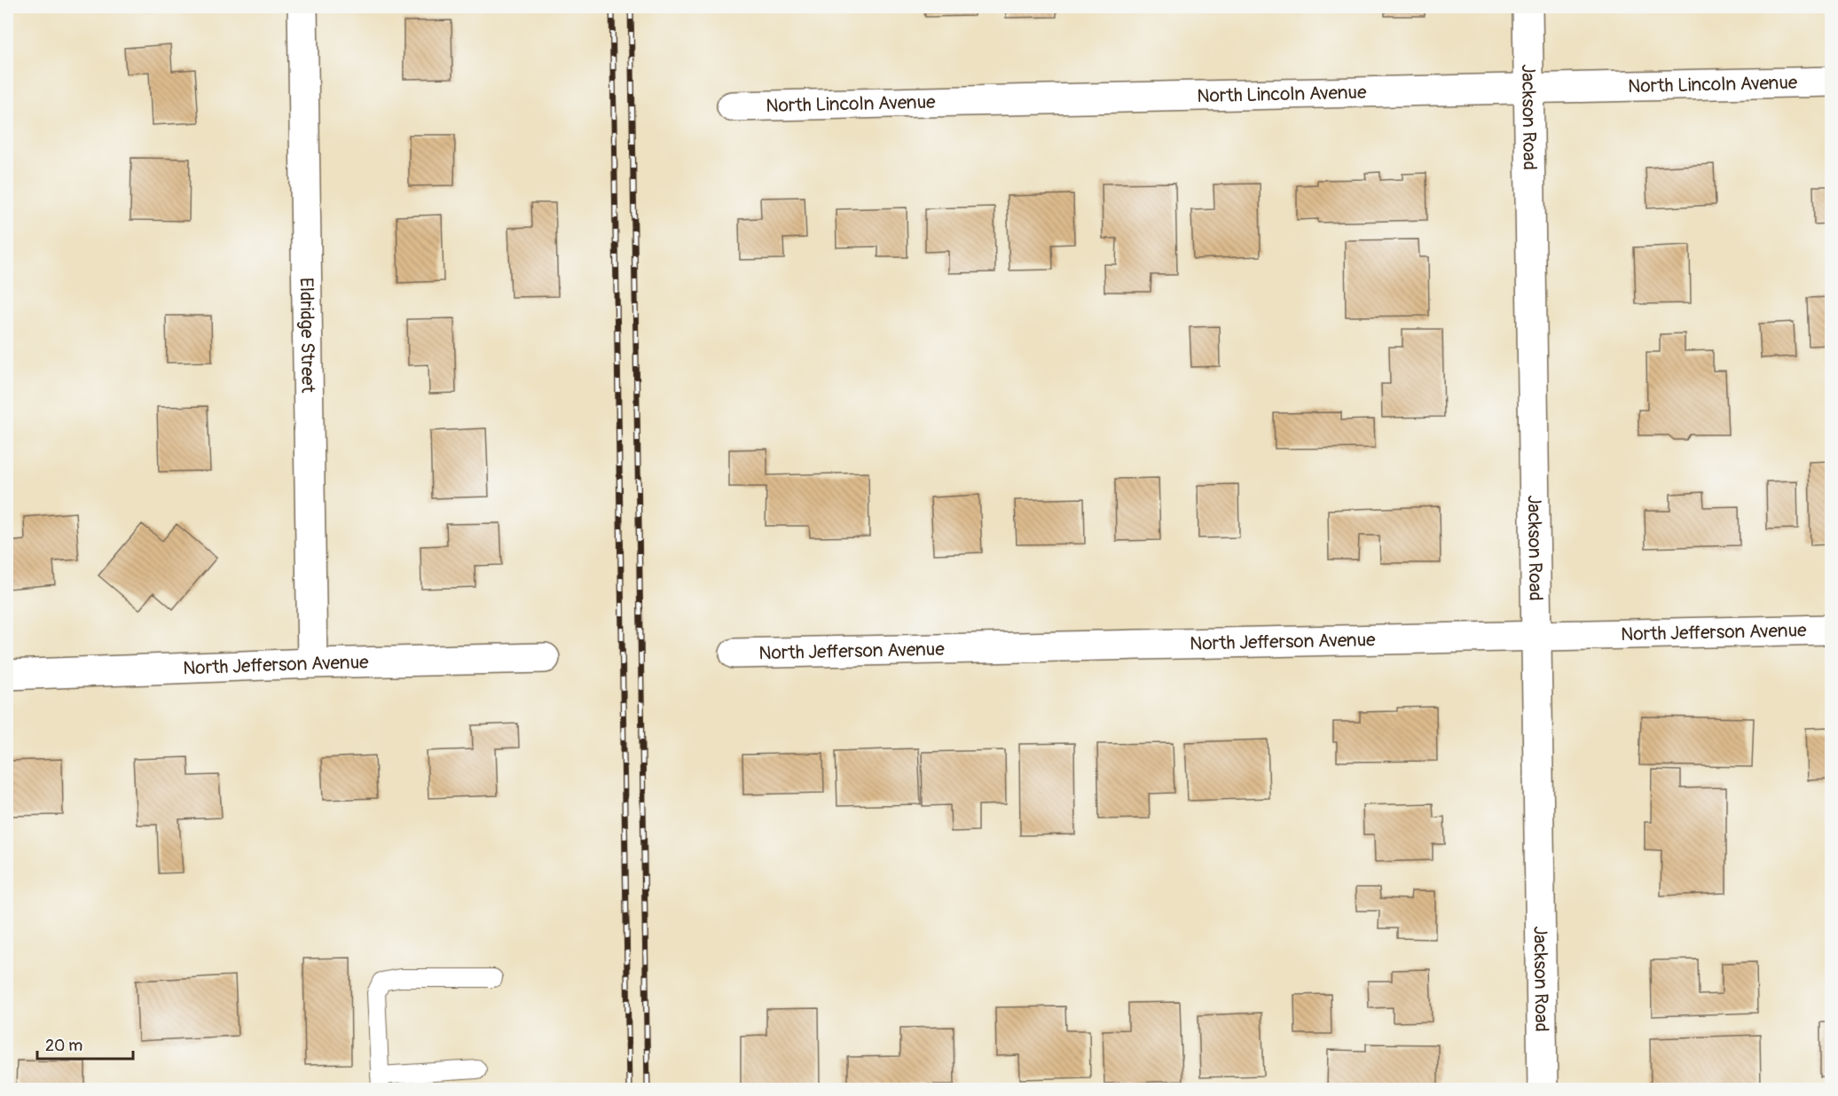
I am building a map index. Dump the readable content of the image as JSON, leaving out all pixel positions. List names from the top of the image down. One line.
{"streets":{"street":["North Lincoln Avenue","Jackson Road","Eldridge Street","North Jefferson Avenue"]},"crossings":[["North Lincoln Avenue","Jackson Road"],["Jackson Road","North Jefferson Avenue"],["Eldridge Street","North Jefferson Avenue"]],"scale_bar":"20 m"}
